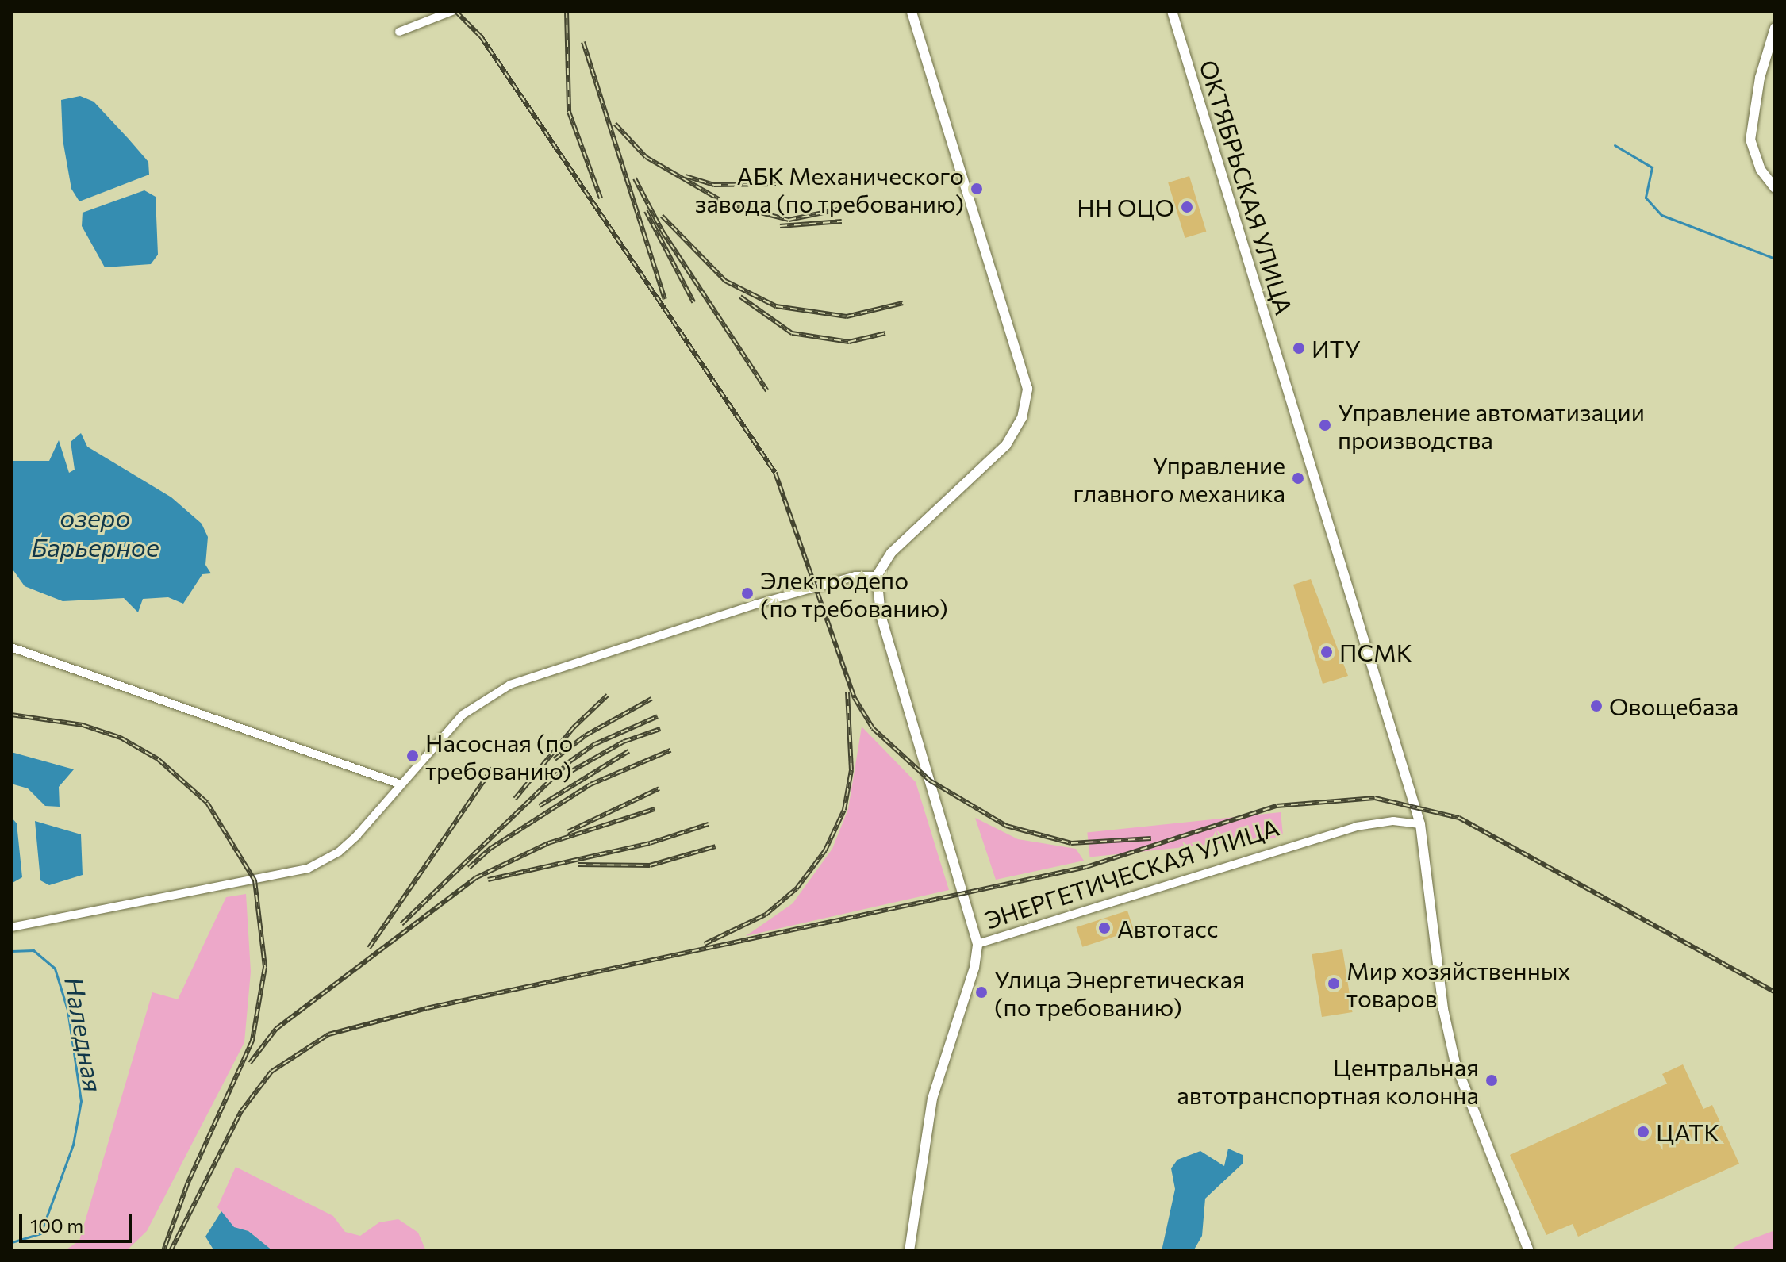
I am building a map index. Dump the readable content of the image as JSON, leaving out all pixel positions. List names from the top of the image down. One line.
{"streets":{"street":["ОКТЯБРЬСКАЯ УЛИЦА","ЭНЕРГЕТИЧЕСКАЯ УЛИЦА"]},"crossings":[["ОКТЯБРЬСКАЯ УЛИЦА","ЭНЕРГЕТИЧЕСКАЯ УЛИЦА"]],"water":["озеро Барьерное","Наледная"],"places":["АБК Механического завода (по требованию)","НН ОЦО","ИТУ","Управление автоматизации производства","Управление главного механика","Электродепо (по требованию)","ПСМК","Овощебаза","Насосная (по требованию)","Автотасс","Мир хозяйственных товаров","Улица Энергетическая (по требованию)","Центральная автотранспортная колонна","ЦАТК"],"scale_bar":"100 m"}
